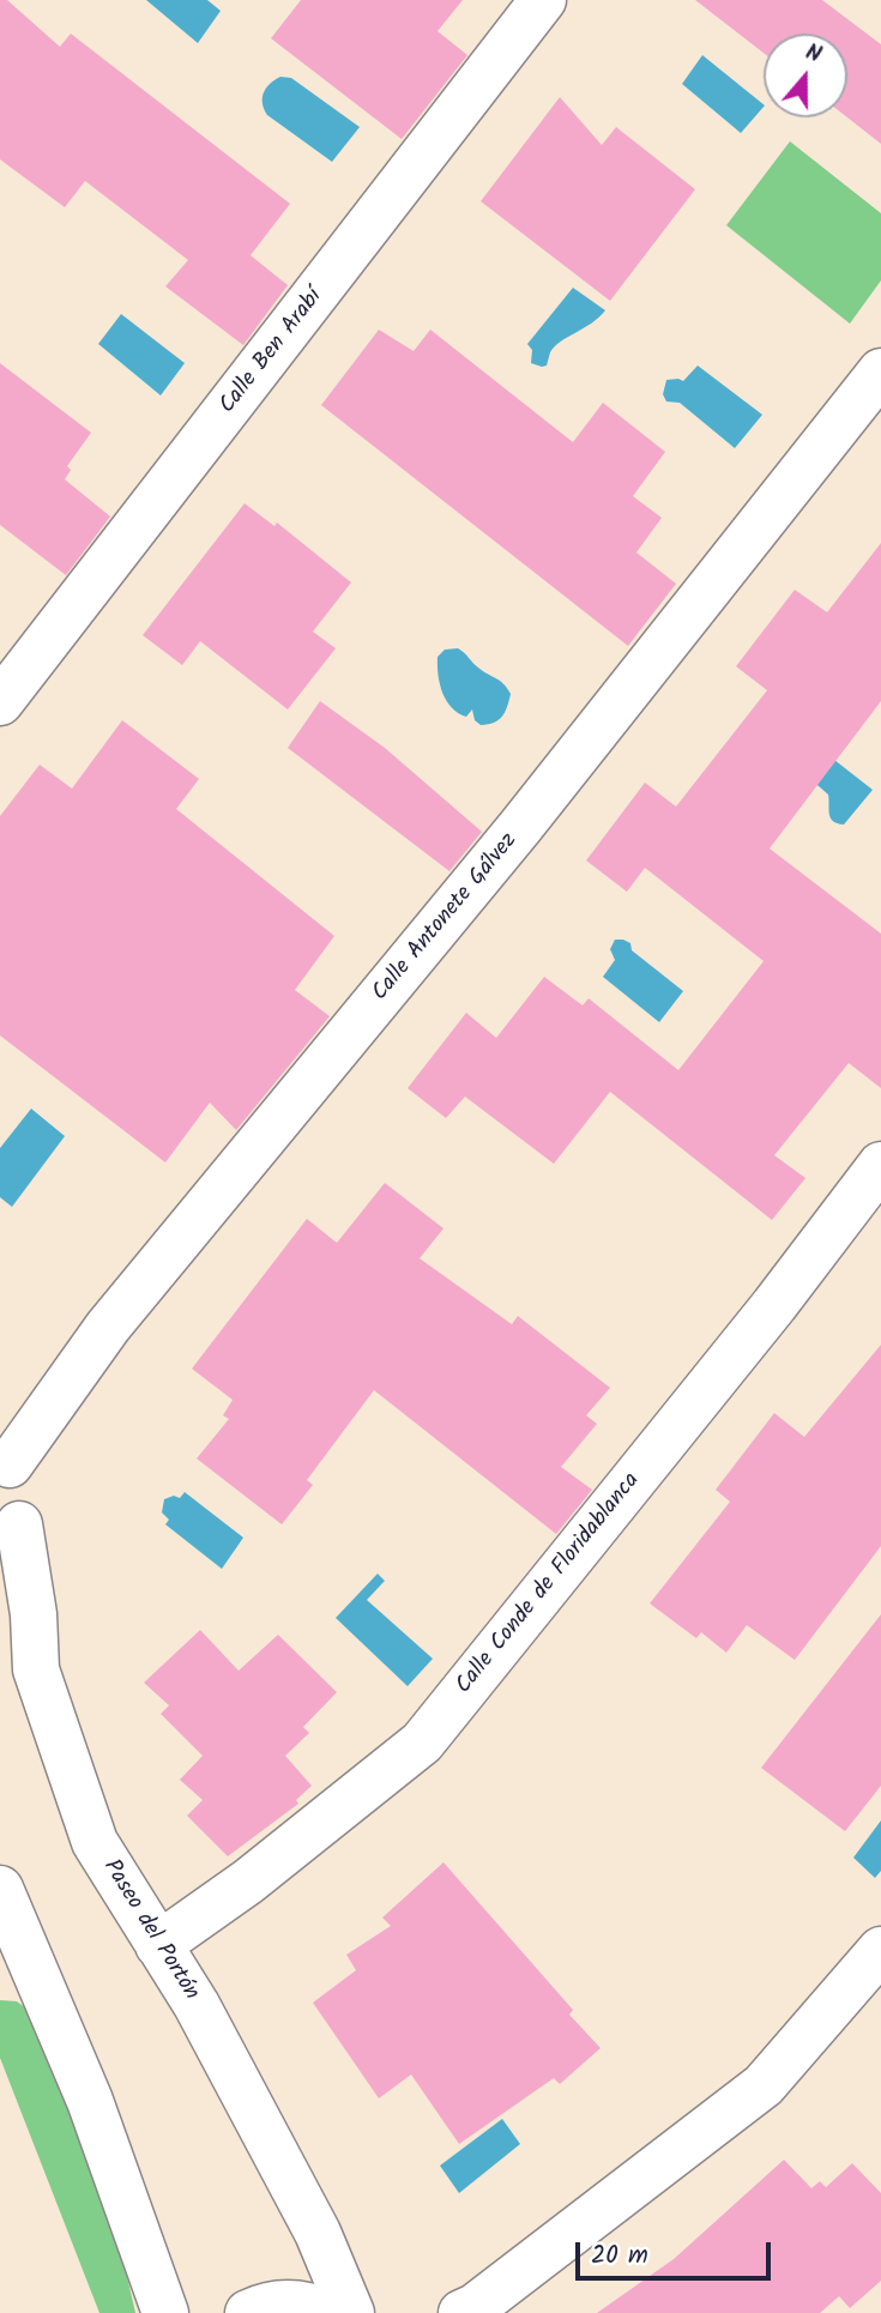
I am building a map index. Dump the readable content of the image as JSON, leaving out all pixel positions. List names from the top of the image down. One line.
{"streets":{"street":["Calle Ben Arabí","Calle Antonete Gálvez","Calle Conde de Floridablanca","Paseo del Portón"]},"crossings":[["Calle Antonete Gálvez","Paseo del Portón"],["Calle Conde de Floridablanca","Paseo del Portón"]],"scale_bar":"20 m","north":"top"}
